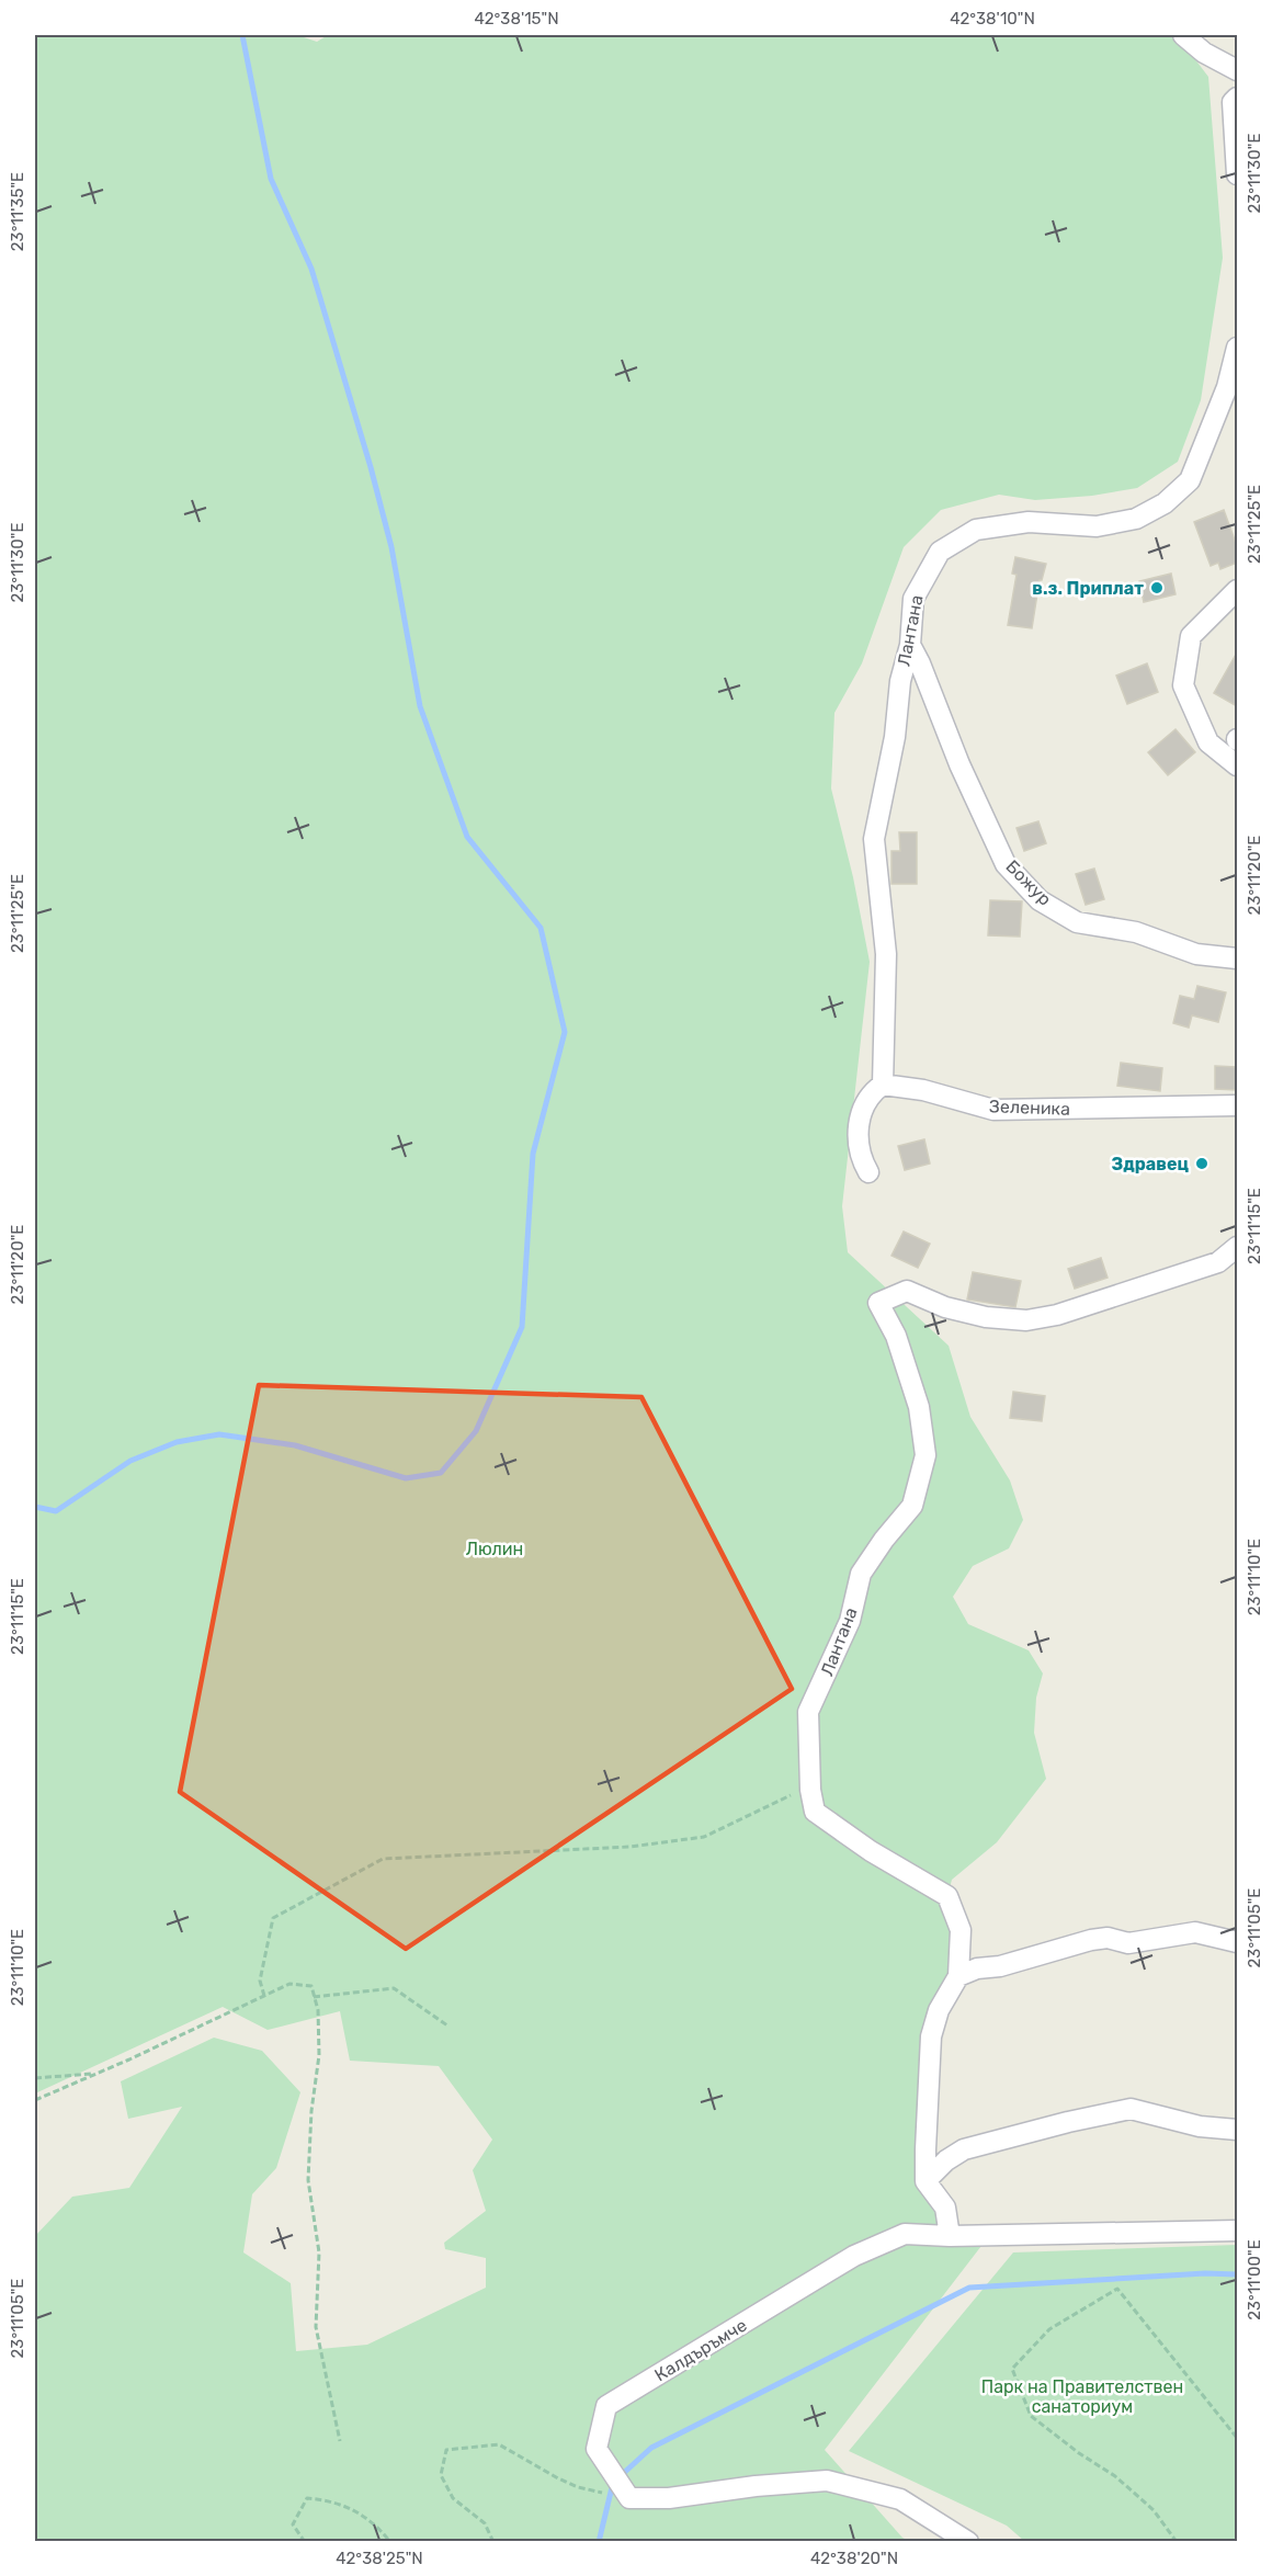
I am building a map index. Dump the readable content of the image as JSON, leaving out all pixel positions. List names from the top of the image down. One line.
{"streets":{"street":["Лантана","Божур","Зеленика","Калдъръмче"]},"crossings":[["Лантана","Божур"],["Лантана","Зеленика"]],"parks":["Люлин","Парк на Правителствен санаториум"],"places":["в.з. Приплат","Здравец"],"coordinates":["42°38'15\"N","42°38'10\"N","23°11'30\"E","23°11'35\"E","23°11'25\"E","23°11'20\"E","23°11'15\"E","23°11'10\"E","23°11'05\"E","23°11'00\"E","42°38'25\"N","42°38'20\"N"]}
